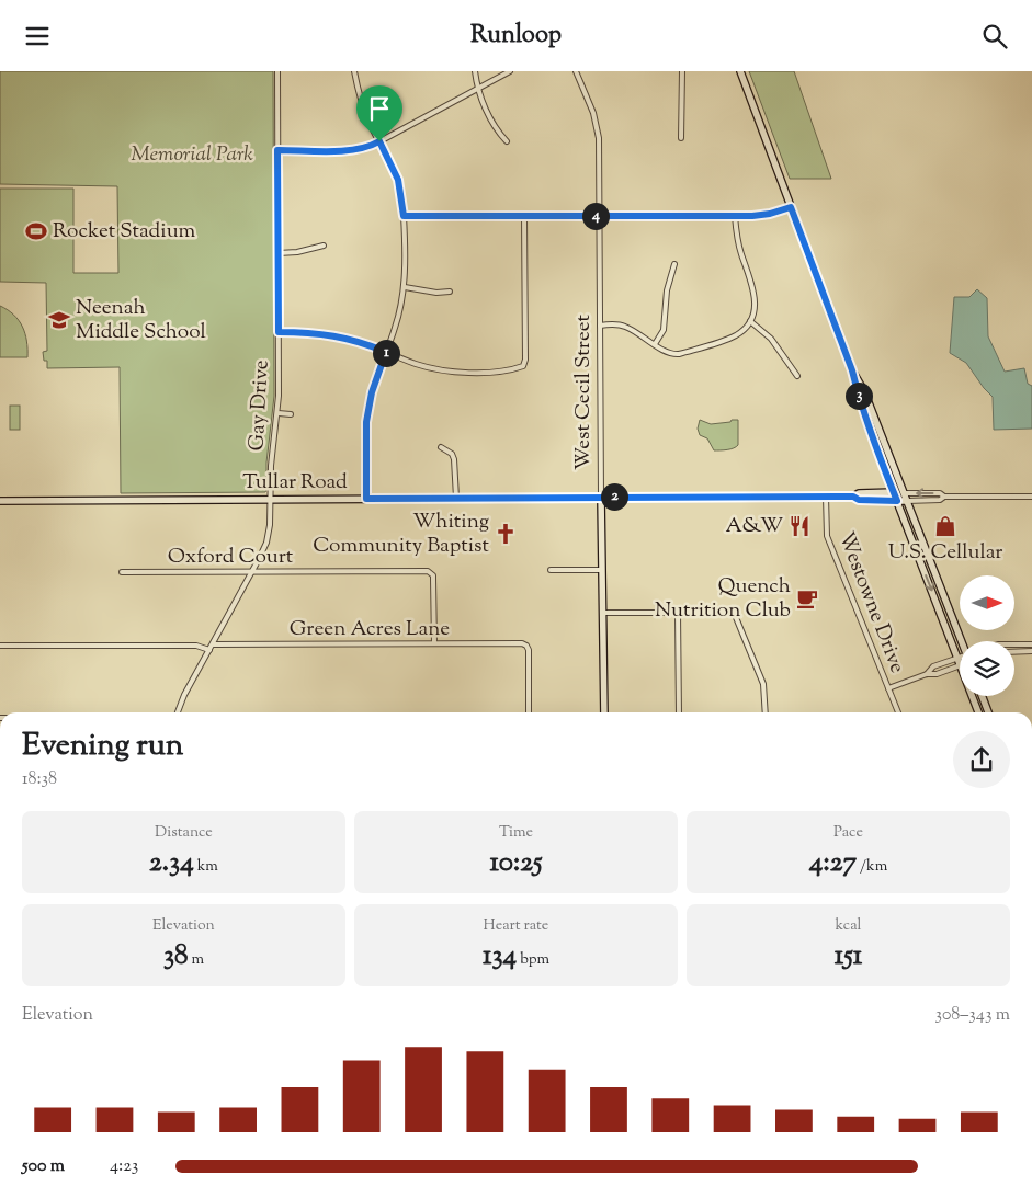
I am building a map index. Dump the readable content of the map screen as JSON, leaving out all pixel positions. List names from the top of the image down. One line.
{"streets":{"main road":["West Cecil Street","Tullar Road"],"street":["Gay Drive","Oxford Court","Westowne Drive","Green Acres Lane"]},"crossings":[["West Cecil Street","Tullar Road"],["Gay Drive","Tullar Road"],["Gay Drive","Oxford Court"],["Gay Drive","Green Acres Lane"],["Tullar Road","Westowne Drive"],["Oxford Court","Green Acres Lane"]],"parks":["Memorial Park"],"places":{"sports":["Rocket Stadium"],"school or university":["Neenah Middle School"],"restaurant":["A&W"],"shop":["U.S. Cellular"],"church":["Whiting Community Baptist"],"cafe":["Quench Nutrition Club"]},"north":"right","page":{"header":"Runloop","pins":["4","1","3","2"],"heading":["Evening run","18:38"],"stats":[["Distance","2.34 km"],["Time","10:25"],["Pace","4:27 /km"],["Elevation","38 m"],["Heart rate","134 bpm"],["kcal","151"]],"chart":["Elevation","308–343 m"],"list":[{"name":"500 m","note":"4:23"}]}}
